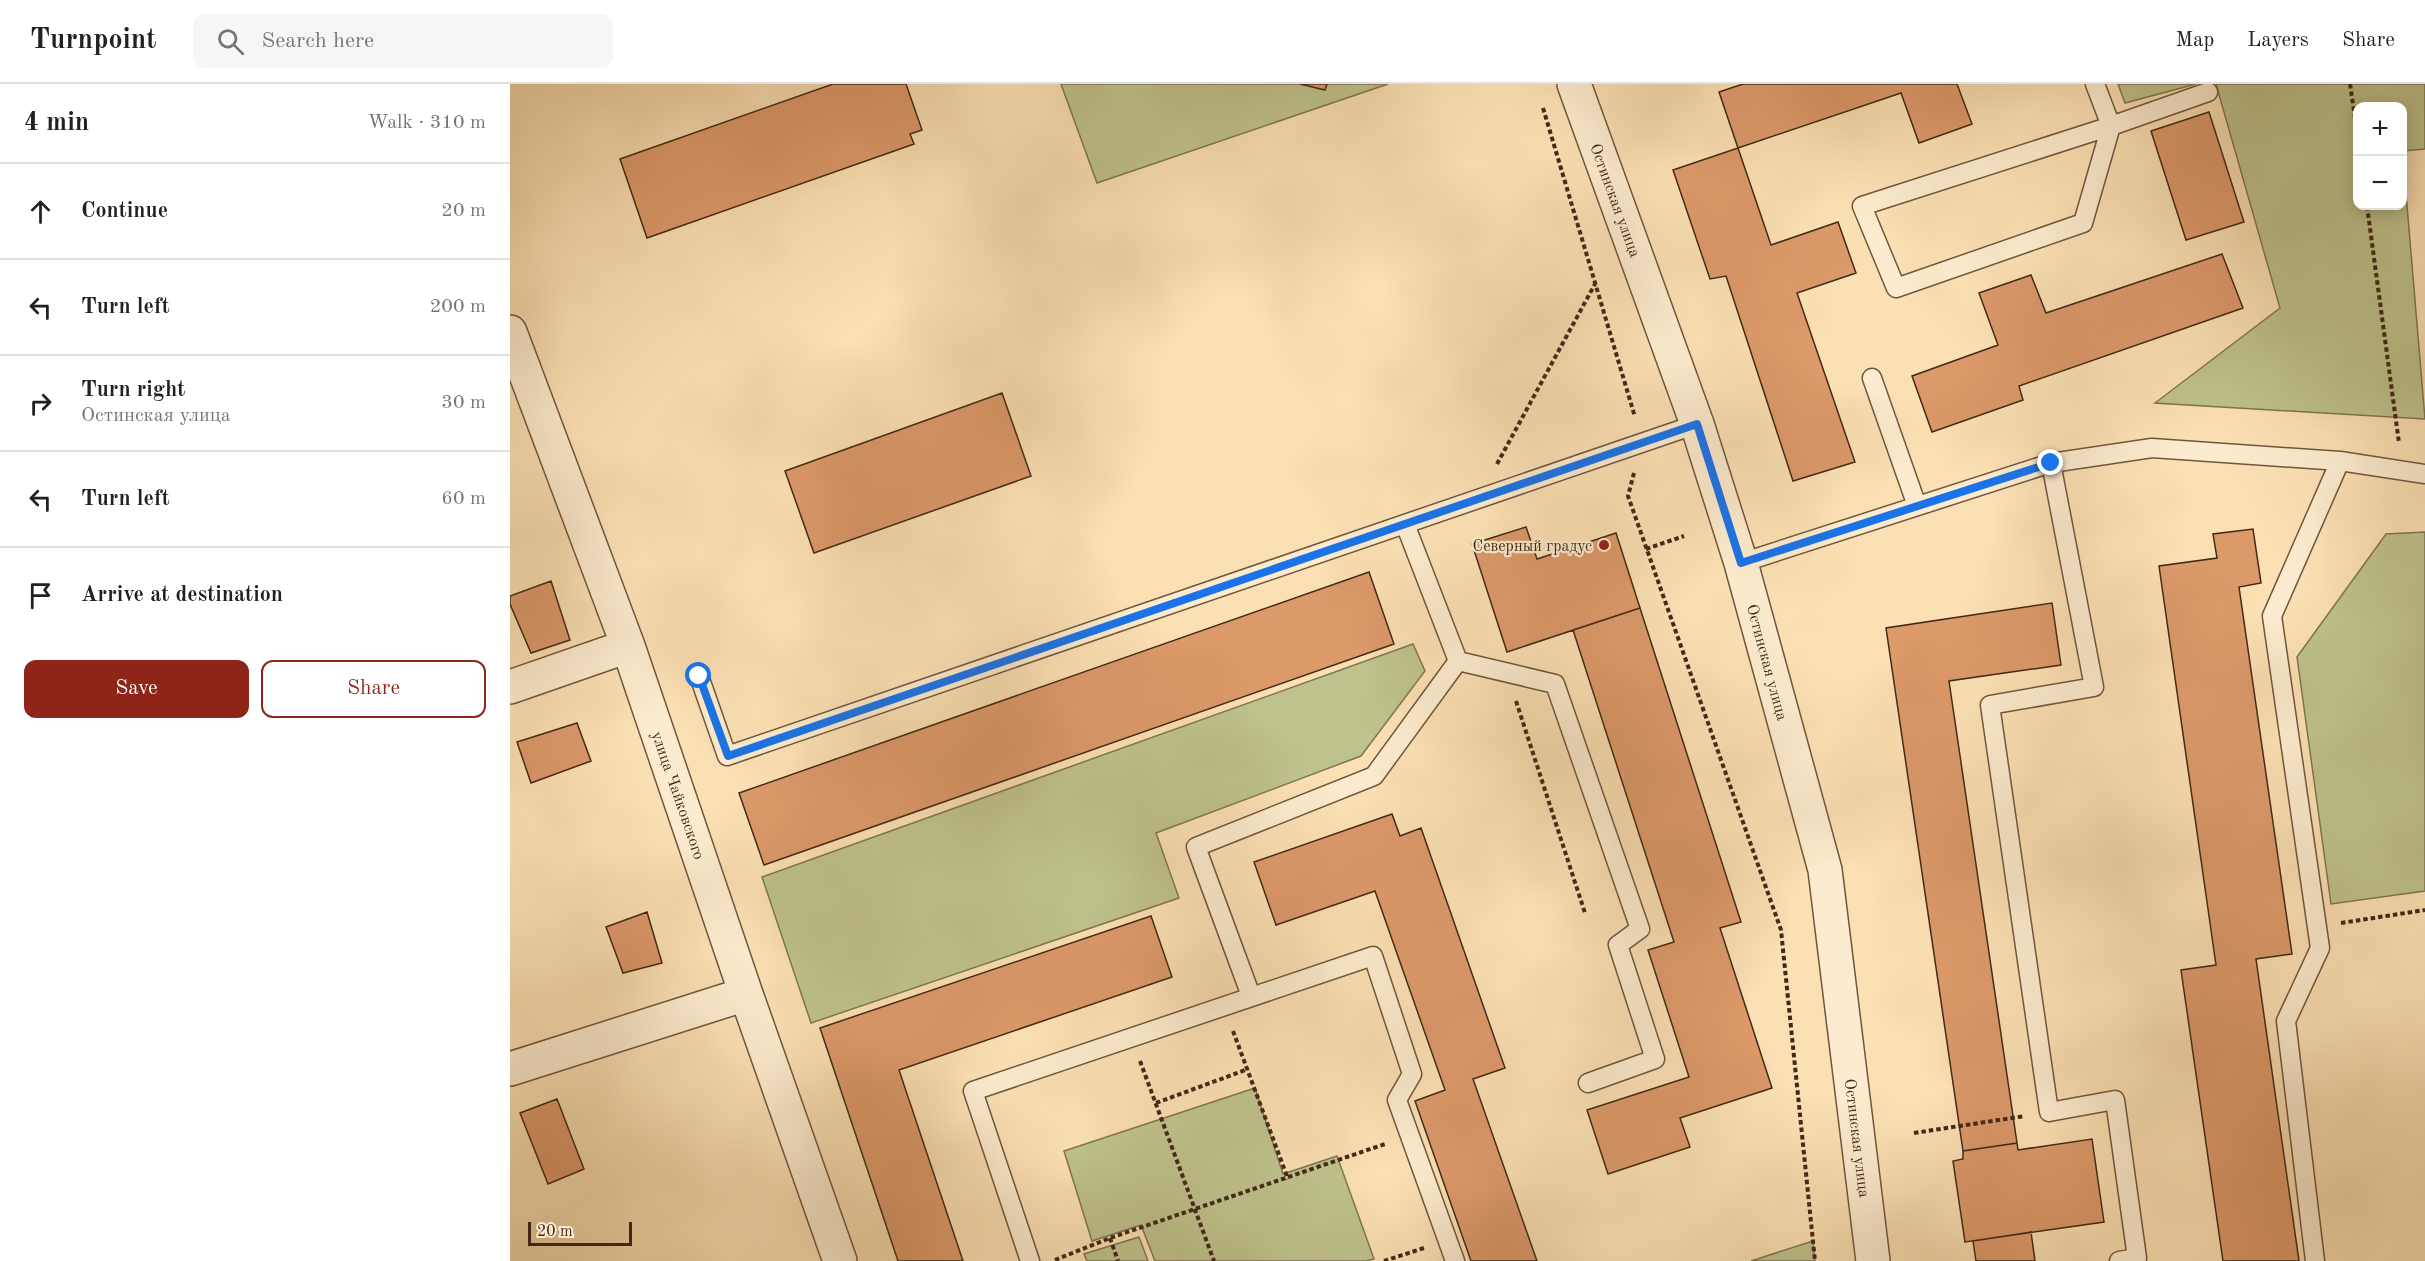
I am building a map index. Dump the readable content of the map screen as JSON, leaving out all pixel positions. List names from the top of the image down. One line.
{"streets":{"street":["Остинская улица","улица Чайковского"]},"places":["Северный градус"],"scale_bar":"20 m","page":{"header":"Turnpoint","search":"Search here","nav":["Map","Layers","Share"],"heading":["4 min","Walk · 310 m"],"map_buttons":["+","−"],"list":[["Continue","20 m"],["Turn left","200 m"],["Turn right","Остинская улица","30 m"],["Turn left","60 m"],"Arrive at destination"],"buttons":["Save","Share"],"scale":"20 m"}}
